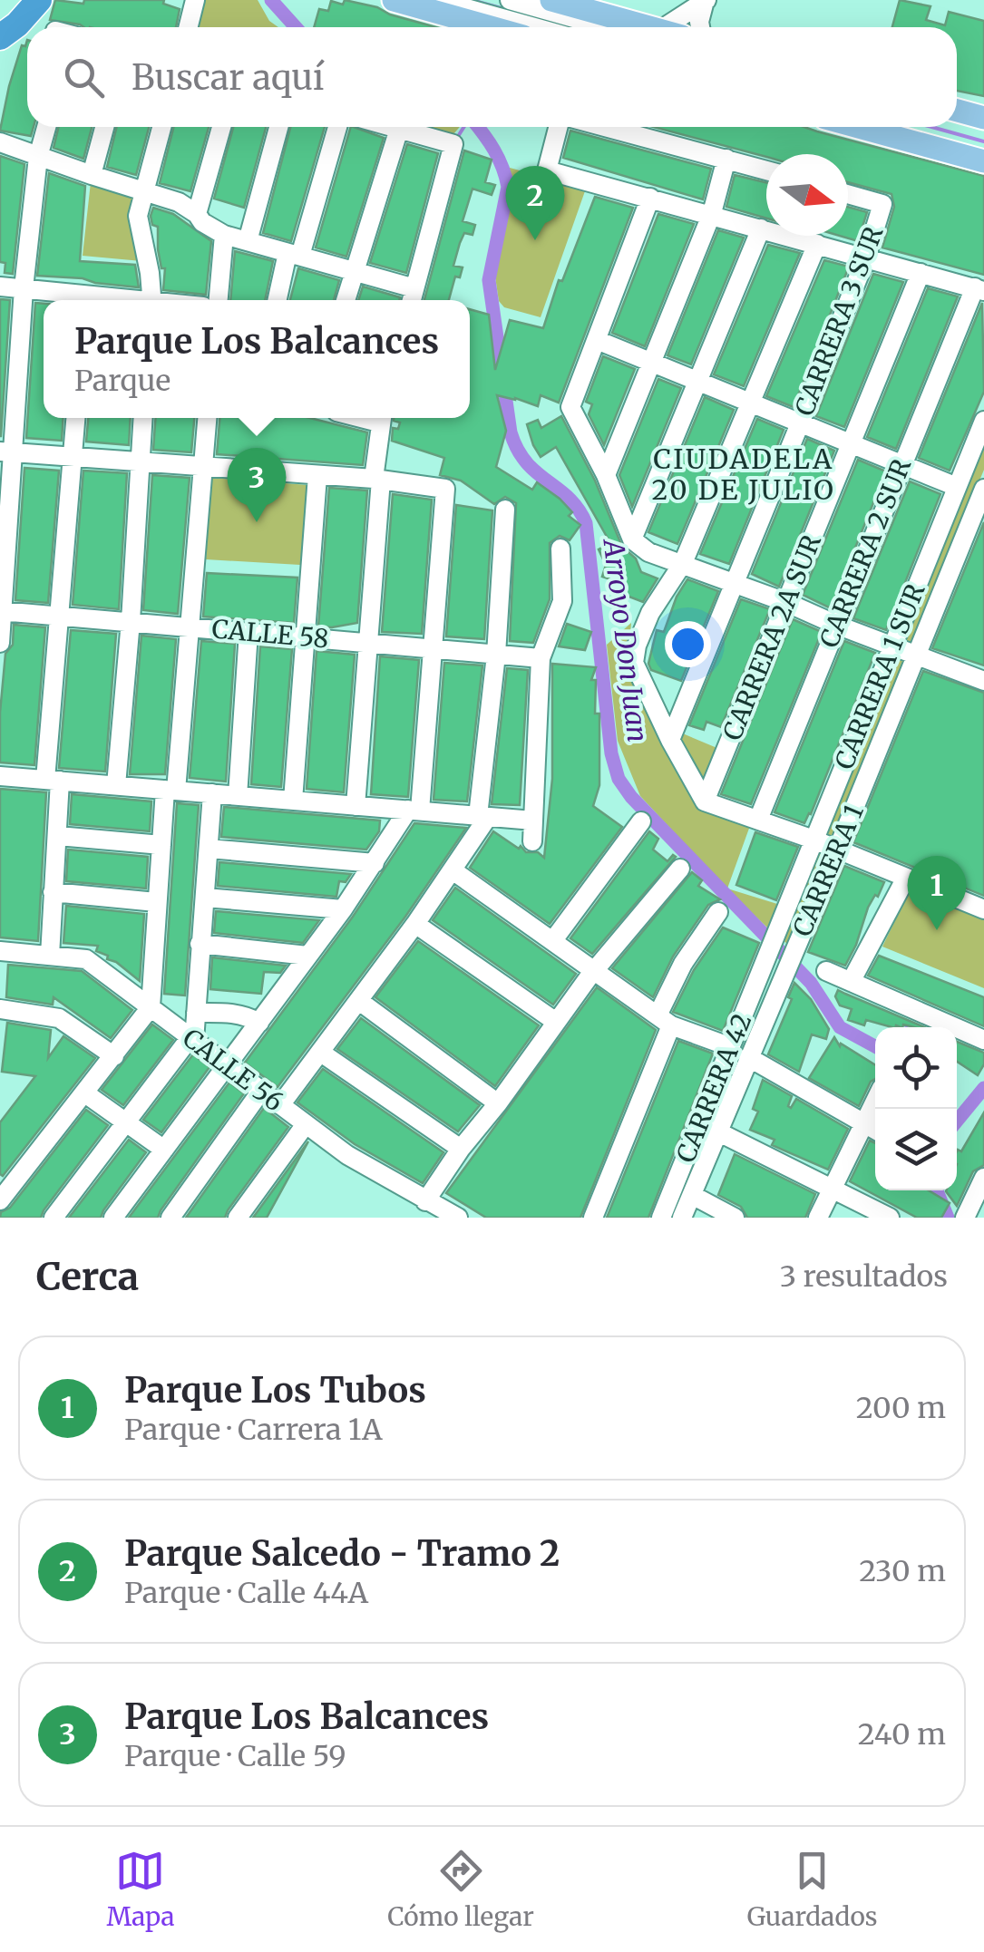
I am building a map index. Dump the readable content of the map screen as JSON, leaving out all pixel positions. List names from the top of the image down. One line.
{"streets":{"street":["CARRERA 3 SUR","CARRERA 2 SUR","CALLE 58","CARRERA 2A SUR","CARRERA 1 SUR","CARRERA 1","CALLE 56","CARRERA 42"]},"crossings":[["CARRERA 1 SUR","CARRERA 42"],["CARRERA 1","CARRERA 42"]],"districts":["CIUDADELA 20 DE JULIO"],"water":["Arroyo Don Juan"],"north":"right","page":{"search":"Buscar aquí","pins":["2","3","1"],"popup":["Parque Los Balcances","Parque"],"heading":["Cerca","3 resultados"],"list":[{"mark":"1","name":"Parque Los Tubos","note":"Parque · Carrera 1A","value":"200 m"},{"mark":"2","name":"Parque Salcedo - Tramo 2","note":"Parque · Calle 44A","value":"230 m"},{"mark":"3","name":"Parque Los Balcances","note":"Parque · Calle 59","value":"240 m"}],"nav":["Mapa","Cómo llegar","Guardados"]}}
